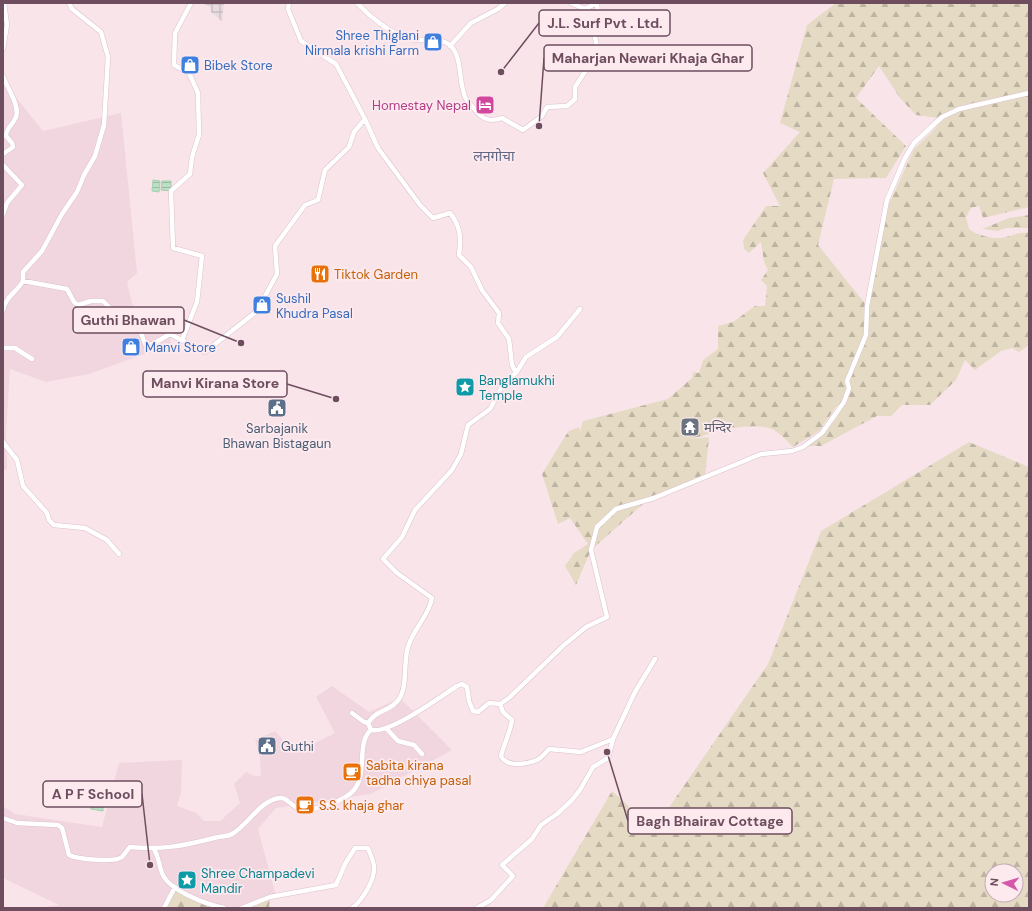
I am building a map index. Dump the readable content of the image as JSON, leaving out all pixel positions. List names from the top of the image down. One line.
{"districts":["लनगोचा"],"places":{"shop":["Shree Thiglani Nirmala krishi Farm","Bibek Store","Sushil Khudra Pasal","Manvi Store"],"other":["J.L. Surf Pvt . Ltd.","Maharjan Newari Khaja Ghar","Guthi Bhawan","Manvi Kirana Store","Bagh Bhairav Cottage","A P F School"],"hotel":["Homestay Nepal"],"restaurant":["Tiktok Garden"],"place":["Banglamukhi Temple","Shree Champadevi Mandir"],"public building":["Sarbajanik Bhawan Bistagaun","Guthi"],"temple":["मन्दिर"],"cafe":["Sabita kirana tadha chiya pasal","S.S. khaja ghar"]},"north":"left"}
